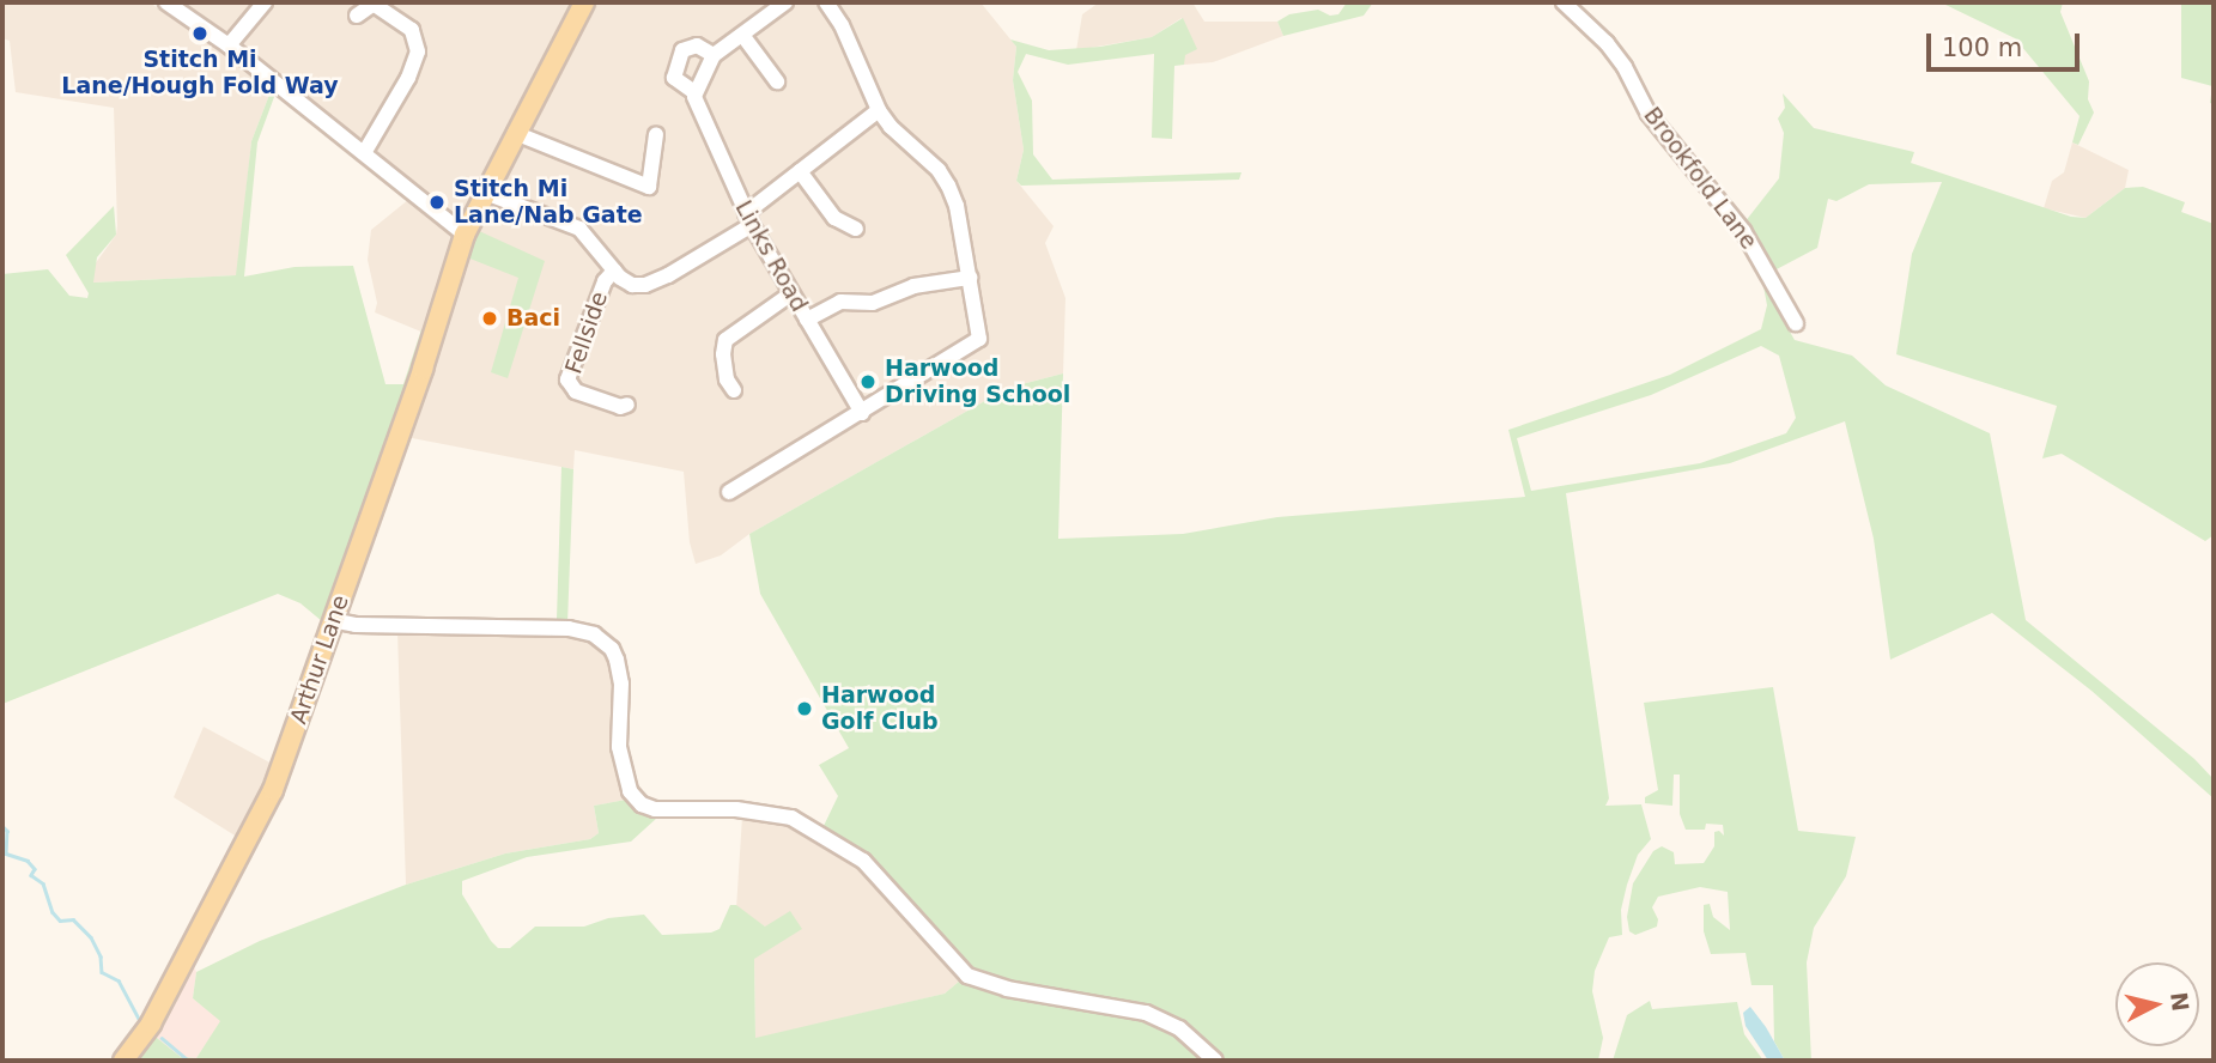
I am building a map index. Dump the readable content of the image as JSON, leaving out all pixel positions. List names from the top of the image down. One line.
{"streets":{"main road":["Arthur Lane"],"street":["Brookfold Lane","Links Road","Fellside"]},"places":["Stitch Mi Lane/Hough Fold Way","Stitch Mi Lane/Nab Gate","Baci","Harwood Driving School","Harwood Golf Club"],"scale_bar":"100 m","north":"right"}
